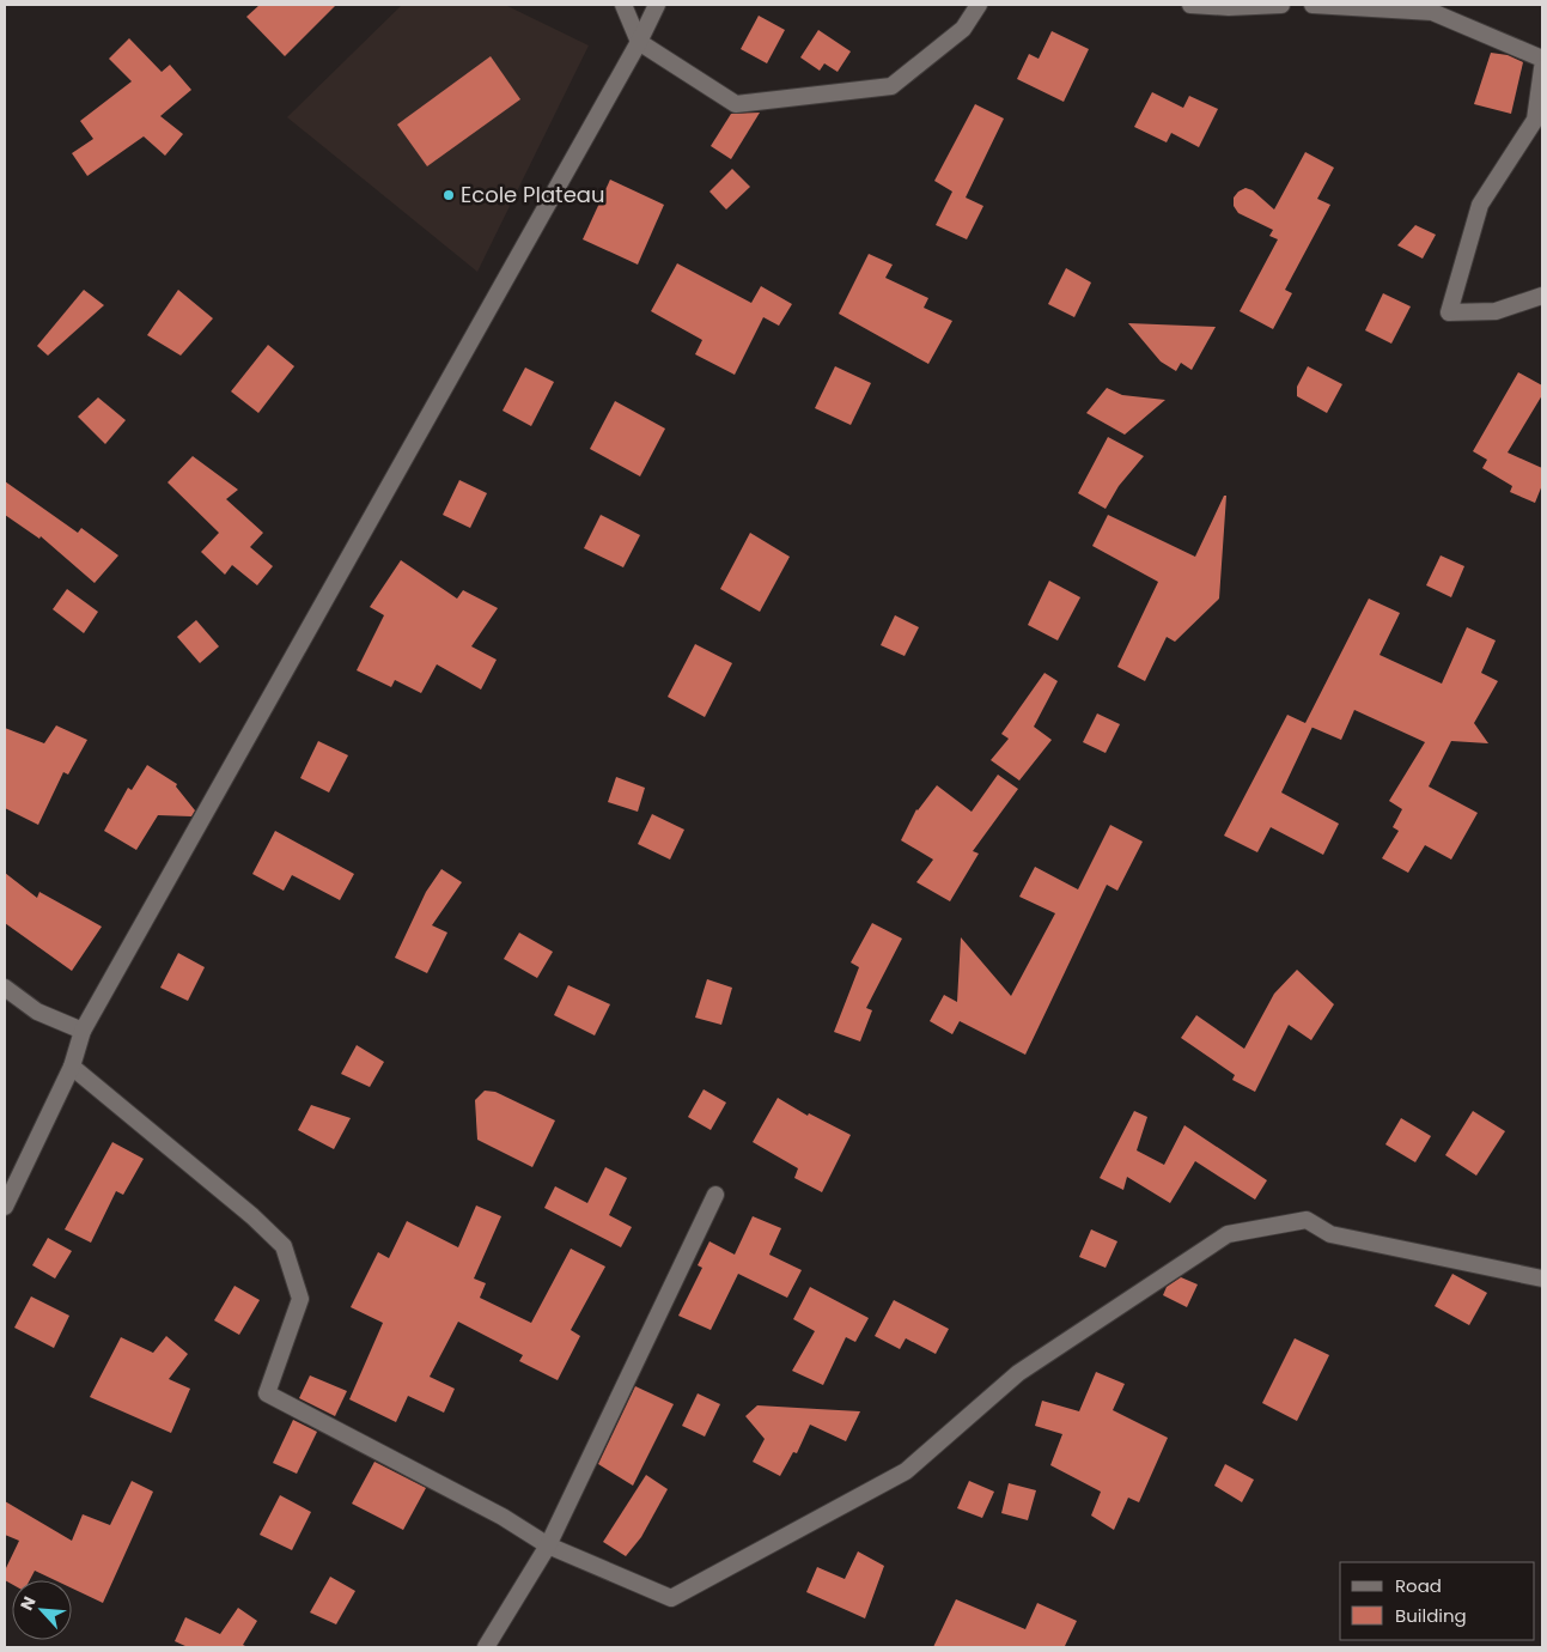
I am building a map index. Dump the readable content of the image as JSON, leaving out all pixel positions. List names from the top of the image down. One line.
{"places":["Ecole Plateau"],"legend":["Road","Building"],"north":"top left"}
